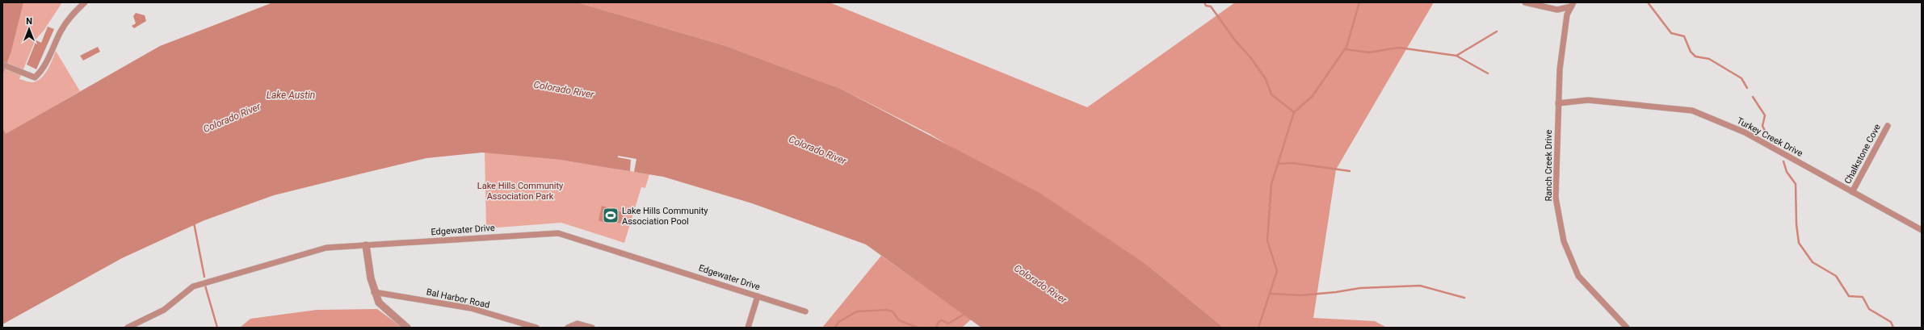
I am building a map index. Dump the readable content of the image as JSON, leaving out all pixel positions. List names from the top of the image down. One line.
{"streets":{"street":["Turkey Creek Drive","Chalkstone Cove","Ranch Creek Drive","Edgewater Drive","Bal Harbor Road"]},"crossings":[["Turkey Creek Drive","Chalkstone Cove"],["Turkey Creek Drive","Ranch Creek Drive"]],"water":["Colorado River","Lake Austin"],"parks":["Lake Hills Community Association Park"],"places":{"sports":["Lake Hills Community Association Pool"]},"north":"top"}
